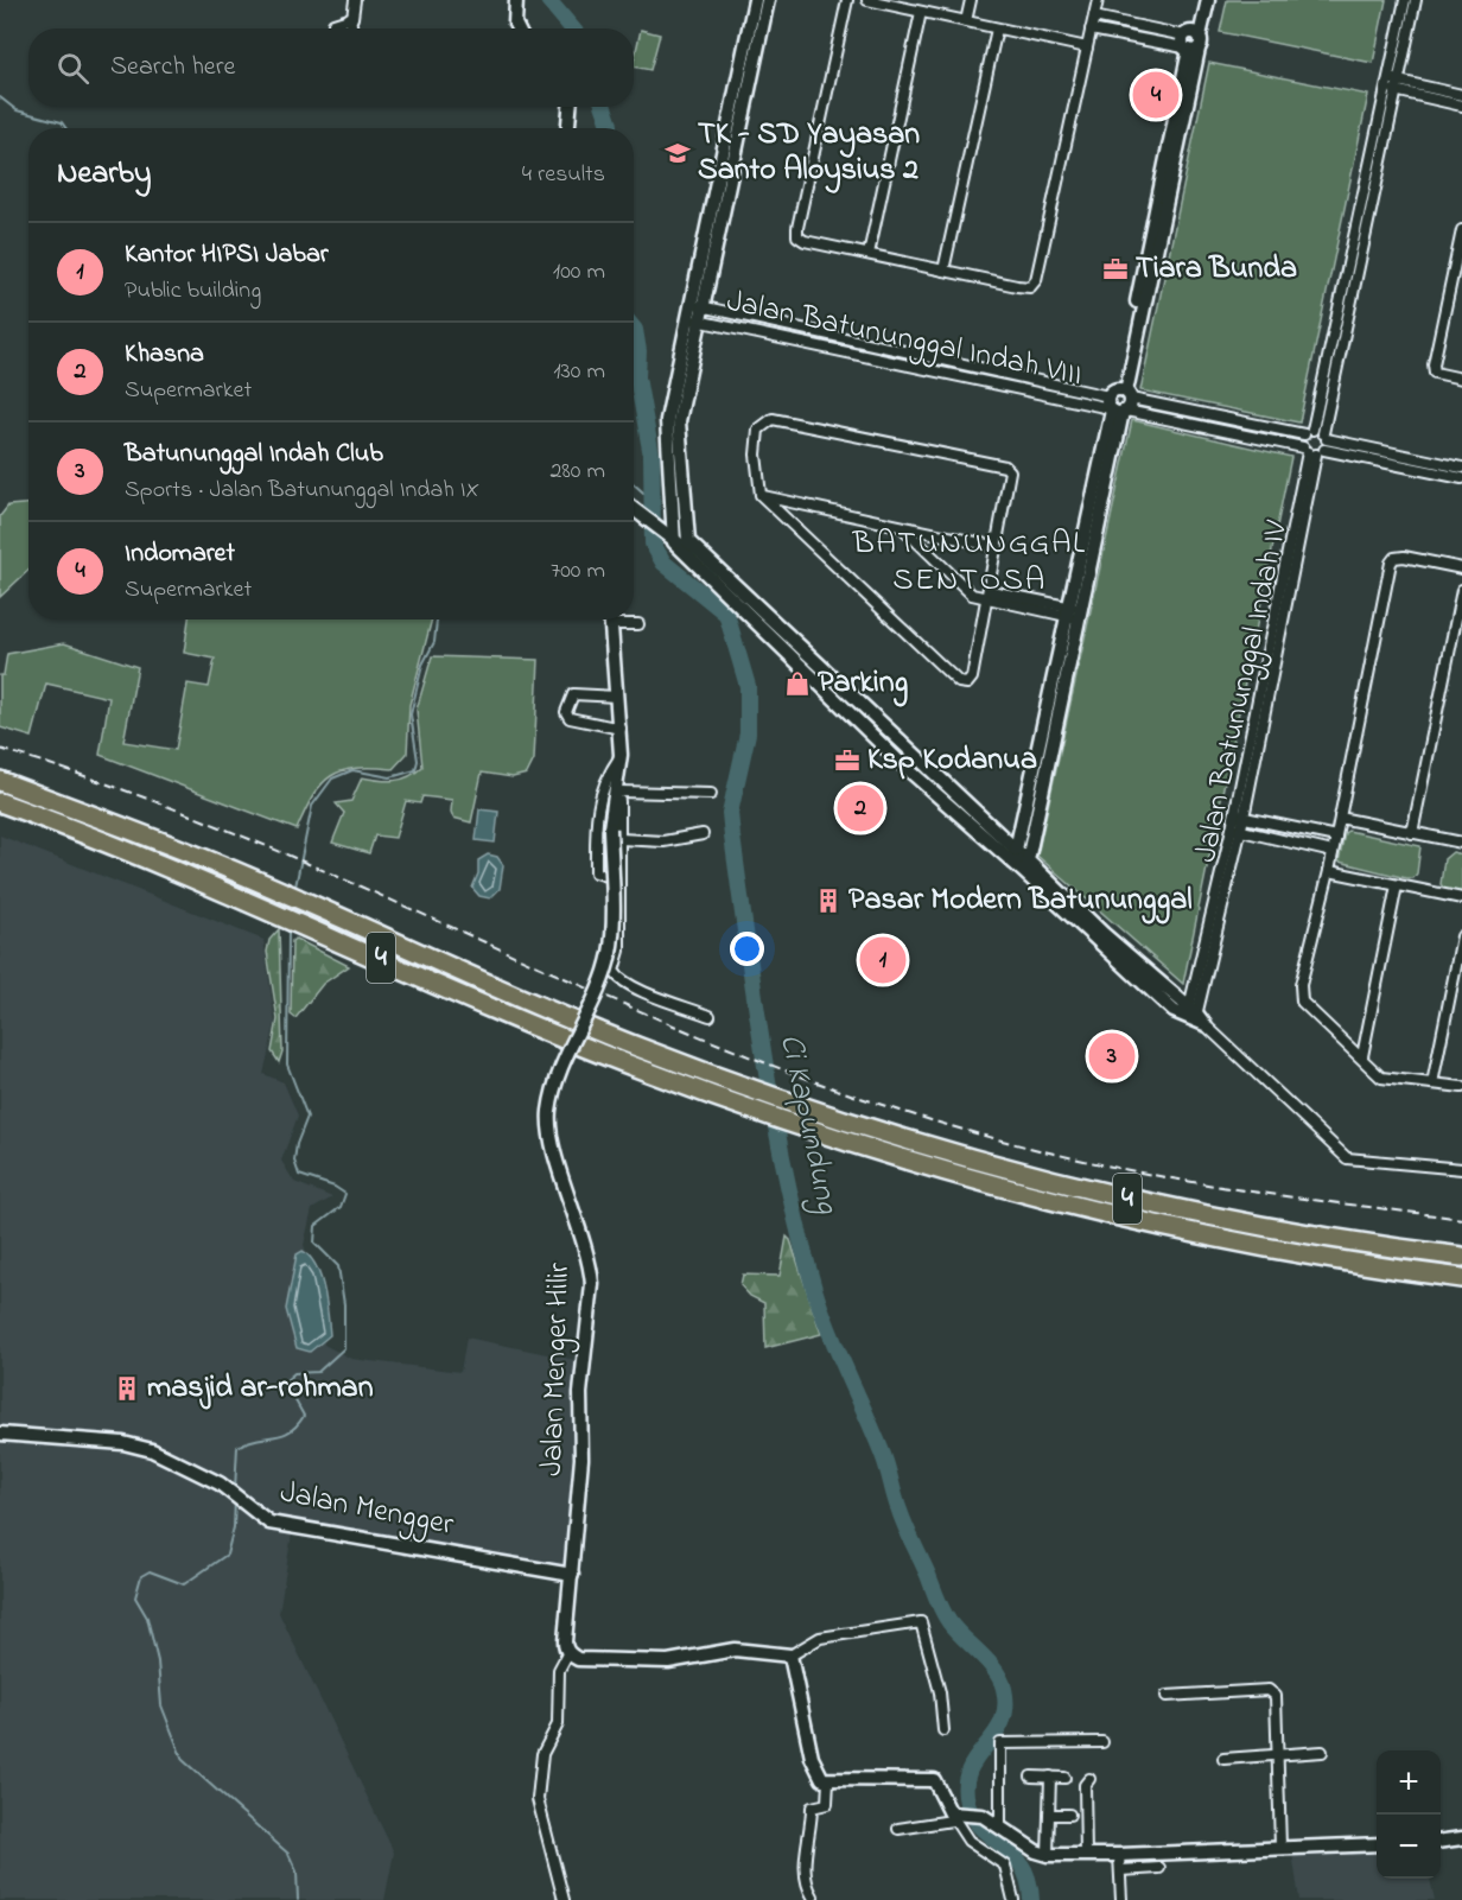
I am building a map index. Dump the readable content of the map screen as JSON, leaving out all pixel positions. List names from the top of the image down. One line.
{"streets":{"highway":["4"],"street":["Jalan Batununggal Indah VIII","Jalan Batununggal Indah IV","Jalan Menger Hilir","Jalan Mengger"]},"crossings":[["Jalan Batununggal Indah VIII","Jalan Batununggal Indah IV"],["Jalan Menger Hilir","Jalan Mengger"]],"districts":["BATUNUNGGAL SENTOSA"],"water":["Ci Kapundung"],"places":{"school or university":["TK - SD Yayasan Santo Aloysius 2"],"office":["Tiara Bunda","Ksp Kodanua"],"shop":["Parking"],"building":["Pasar Modern Batununggal","masjid ar-rohman"]},"page":{"search":"Search here","pins":["4","2","1","3"],"heading":["Nearby","4 results"],"list":[{"mark":"1","name":"Kantor HIPSI Jabar","note":"Public building","value":"100 m"},{"mark":"2","name":"Khasna","note":"Supermarket","value":"130 m"},{"mark":"3","name":"Batununggal Indah Club","note":"Sports · Jalan Batununggal Indah IX","value":"280 m"},{"mark":"4","name":"Indomaret","note":"Supermarket","value":"700 m"}],"map_buttons":["+","−"]}}
